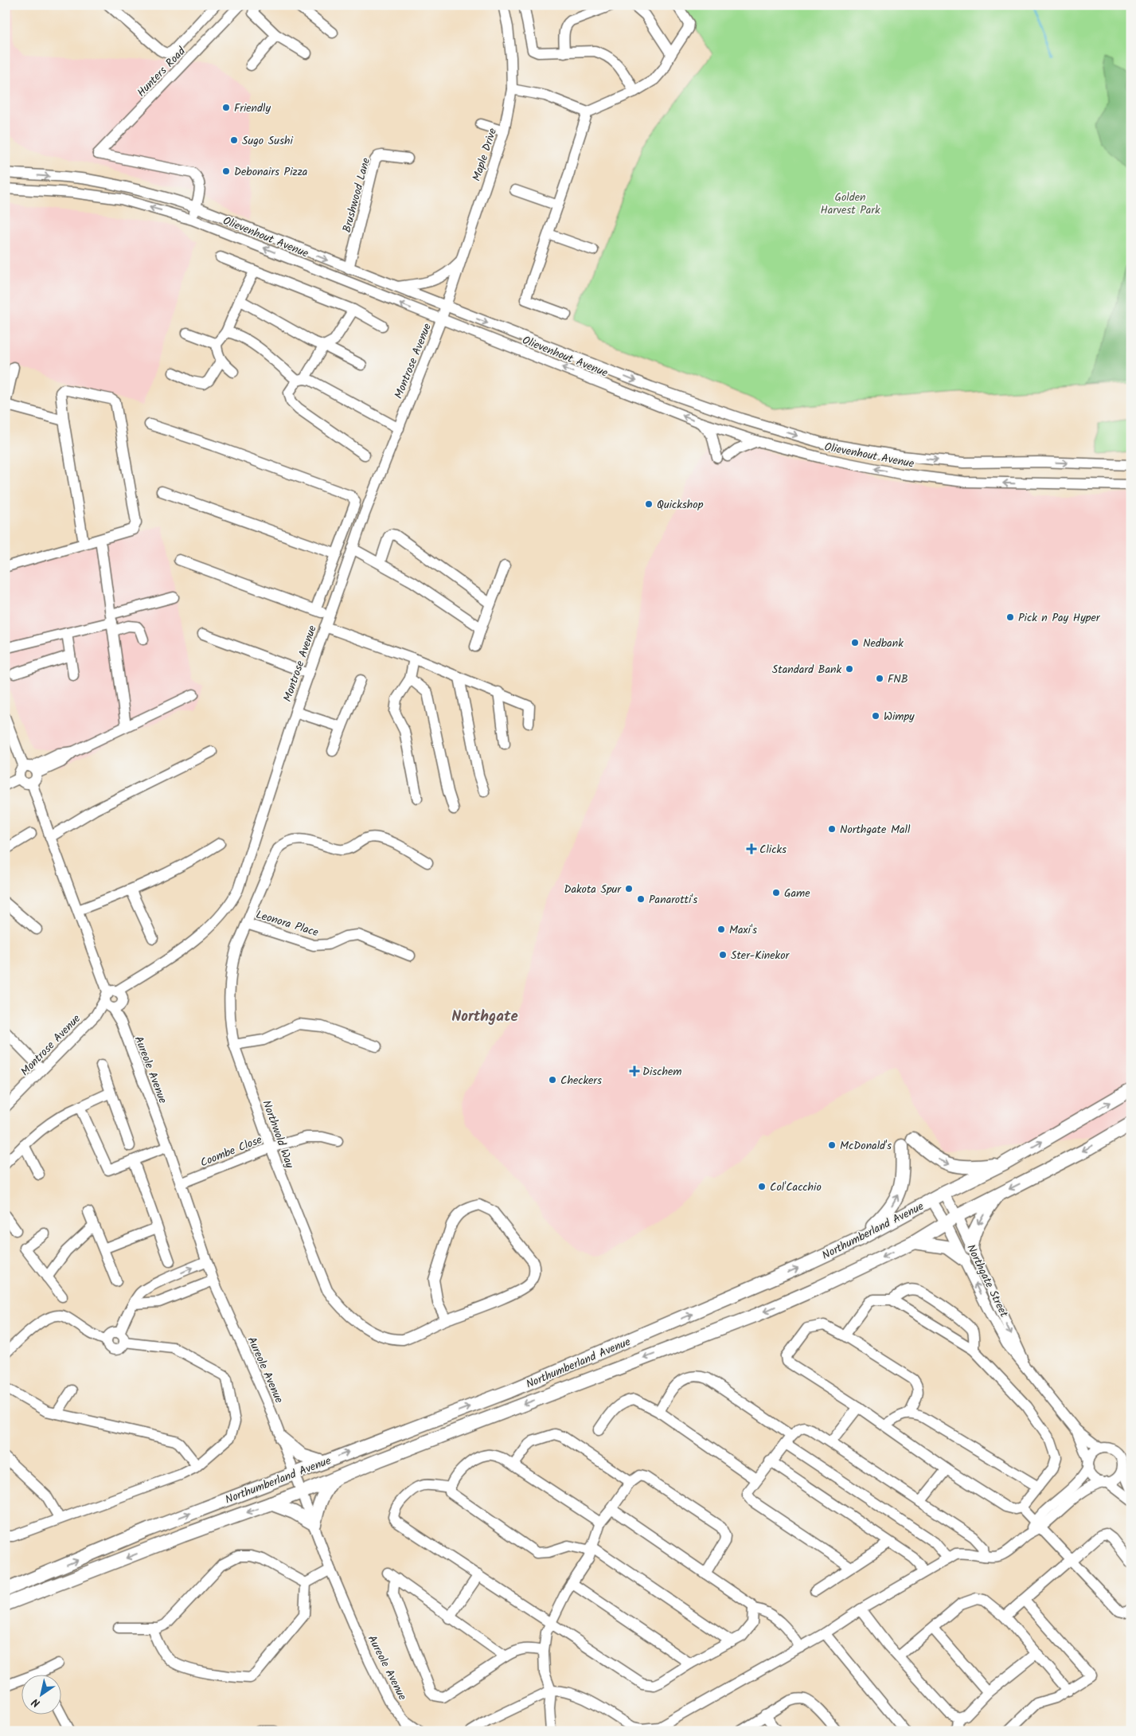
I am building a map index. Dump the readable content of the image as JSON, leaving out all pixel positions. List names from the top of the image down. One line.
{"streets":{"main road":["Northumberland Avenue"],"street":["Hunters Road","Maple Drive","Brushwood Lane","Olievenhout Avenue","Montrose Avenue","Leonora Place","Aureole Avenue","Northwold Way","Coombe Close","Northgate Street"]},"crossings":[["Hunters Road","Olievenhout Avenue"],["Maple Drive","Olievenhout Avenue"],["Maple Drive","Montrose Avenue"],["Brushwood Lane","Olievenhout Avenue"],["Olievenhout Avenue","Montrose Avenue"],["Montrose Avenue","Aureole Avenue"],["Leonora Place","Northwold Way"],["Aureole Avenue","Coombe Close"],["Aureole Avenue","Northumberland Avenue"],["Northwold Way","Coombe Close"],["Northumberland Avenue","Northgate Street"]],"districts":["Northgate"],"parks":["Golden Harvest Park"],"places":{"other":["Friendly","Sugo Sushi","Debonairs Pizza","Quickshop","Pick n Pay Hyper","Nedbank","Standard Bank","FNB","Wimpy","Northgate Mall","Dakota Spur","Game","Panarotti's","Maxi's","Ster-Kinekor","Checkers","McDonald's","Col'Cacchio"],"health":["Clicks","Dischem"]},"north":"bottom left"}
